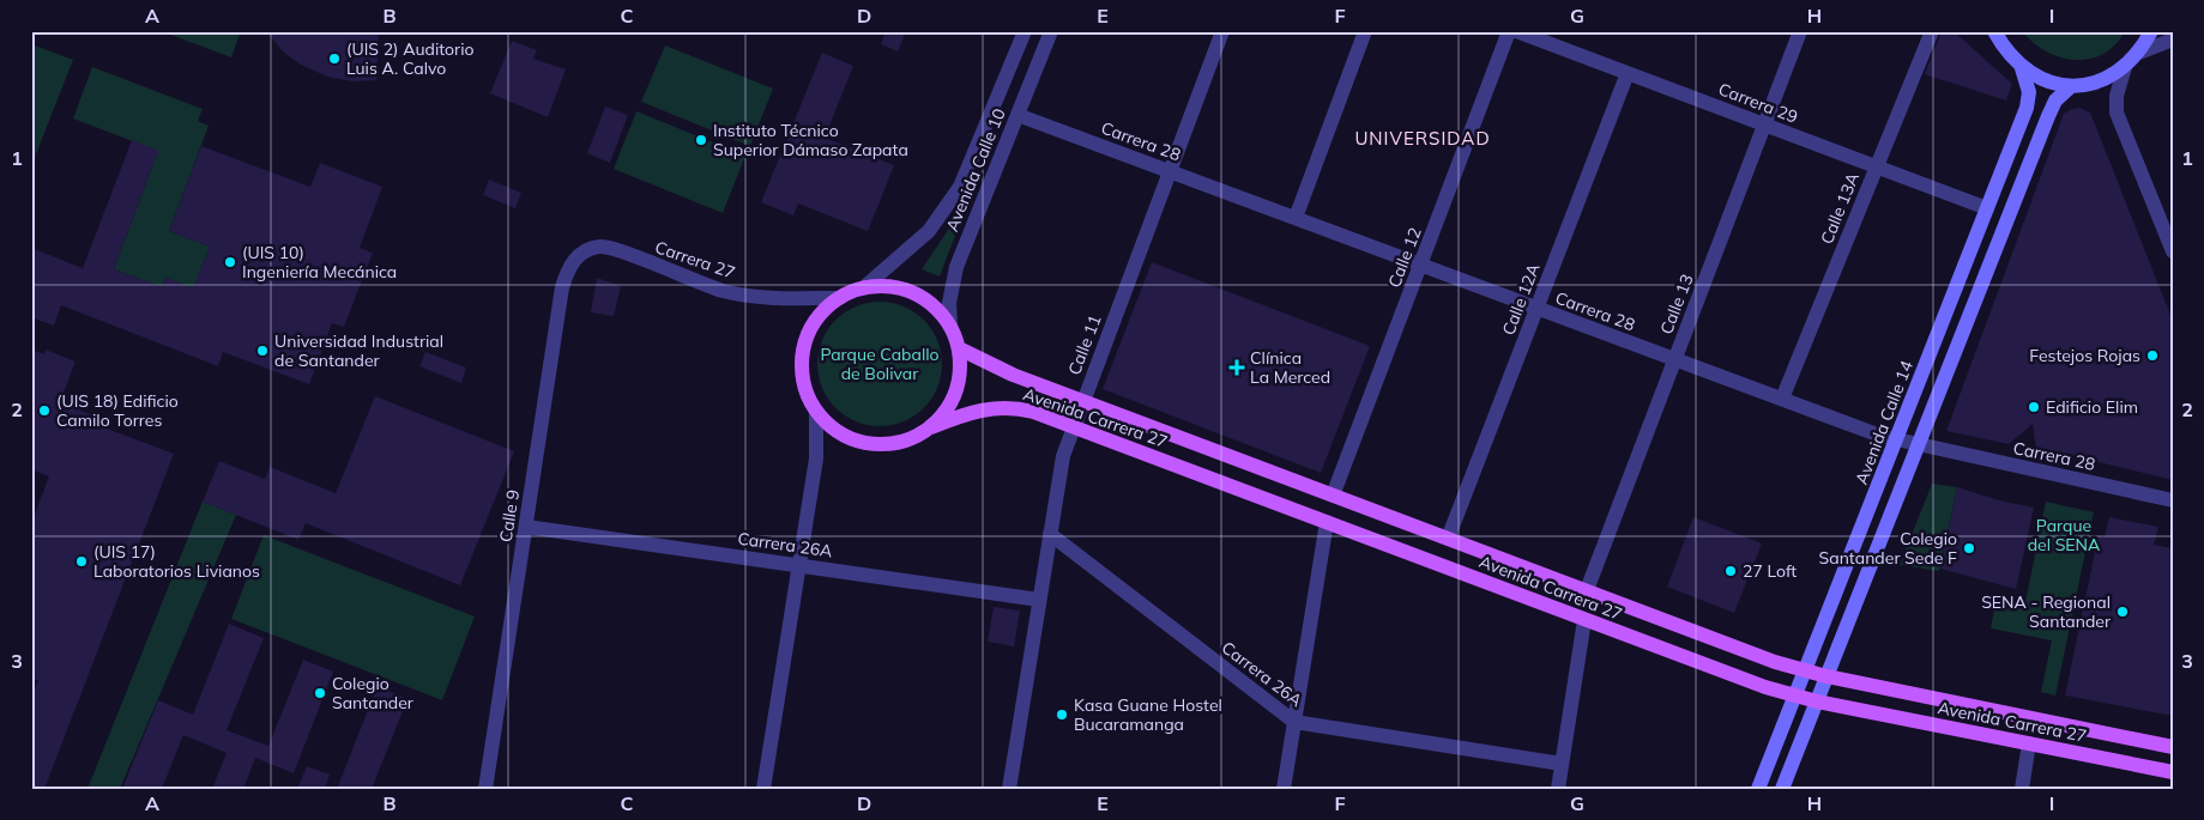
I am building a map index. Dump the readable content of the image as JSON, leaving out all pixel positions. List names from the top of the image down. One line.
{"streets":{"main road":["Avenida Carrera 27","Avenida Calle 14"],"street":["Carrera 29","Carrera 28","Avenida Calle 10","Calle 13A","Calle 12","Carrera 27","Calle 12A","Calle 13","Calle 11","Calle 9","Carrera 26A"]},"crossings":[["Carrera 29","Calle 13A"],["Carrera 29","Calle 12A"],["Carrera 29","Calle 13"],["Carrera 29","Avenida Calle 14"],["Carrera 28","Avenida Calle 10"],["Carrera 28","Calle 13A"],["Carrera 28","Calle 12"],["Carrera 28","Calle 12A"],["Carrera 28","Calle 13"],["Carrera 28","Calle 11"],["Carrera 28","Avenida Calle 14"],["Avenida Calle 10","Carrera 27"],["Avenida Calle 10","Avenida Carrera 27"],["Calle 12","Avenida Carrera 27"],["Carrera 27","Avenida Carrera 27"],["Carrera 27","Calle 9"],["Calle 12A","Avenida Carrera 27"],["Calle 13","Avenida Carrera 27"],["Calle 11","Avenida Carrera 27"],["Calle 11","Carrera 26A"],["Avenida Carrera 27","Avenida Calle 14"],["Calle 9","Carrera 26A"]],"districts":["UNIVERSIDAD"],"parks":["Parque Caballo de Bolivar","Parque del SENA"],"places":{"other":["(UIS 2) Auditorio Luis A. Calvo","Instituto Técnico Superior Dámaso Zapata","(UIS 10) Ingeniería Mecánica","Universidad Industrial de Santander","Festejos Rojas","Edificio Elim","(UIS 18) Edificio Camilo Torres","Colegio Santander Sede F","(UIS 17) Laboratorios Livianos","27 Loft","SENA - Regional Santander","Colegio Santander","Kasa Guane Hostel Bucaramanga"],"health":["Clínica La Merced"]},"grid":{"columns":["A","B","C","D","E","F","G","H","I"],"rows":["1","2","3"]}}
